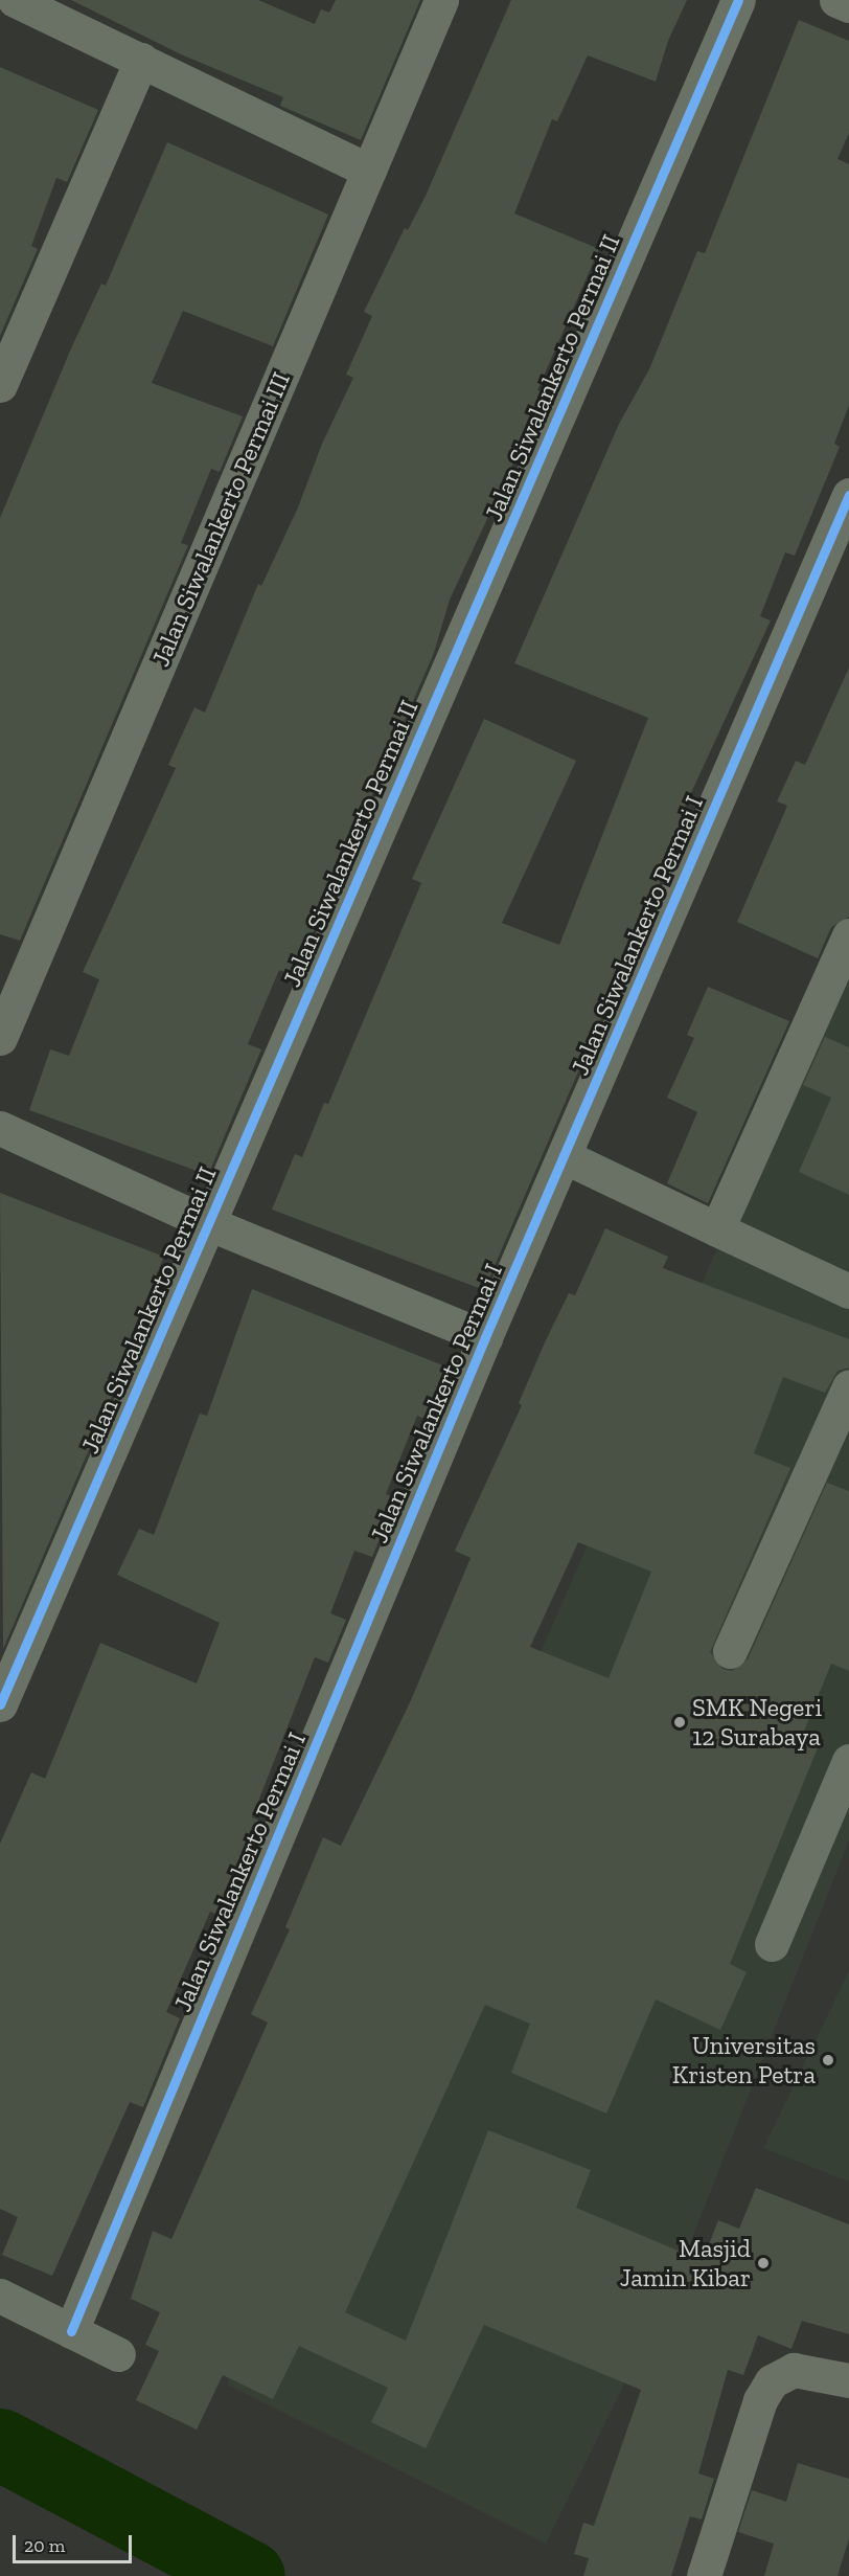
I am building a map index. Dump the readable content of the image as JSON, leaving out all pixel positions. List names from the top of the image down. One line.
{"streets":{"street":["Jalan Siwalankerto Permai II","Jalan Siwalankerto Permai III","Jalan Siwalankerto Permai I"]},"places":["SMK Negeri 12 Surabaya","Universitas Kristen Petra","Masjid Jamin Kibar"],"scale_bar":"20 m"}
